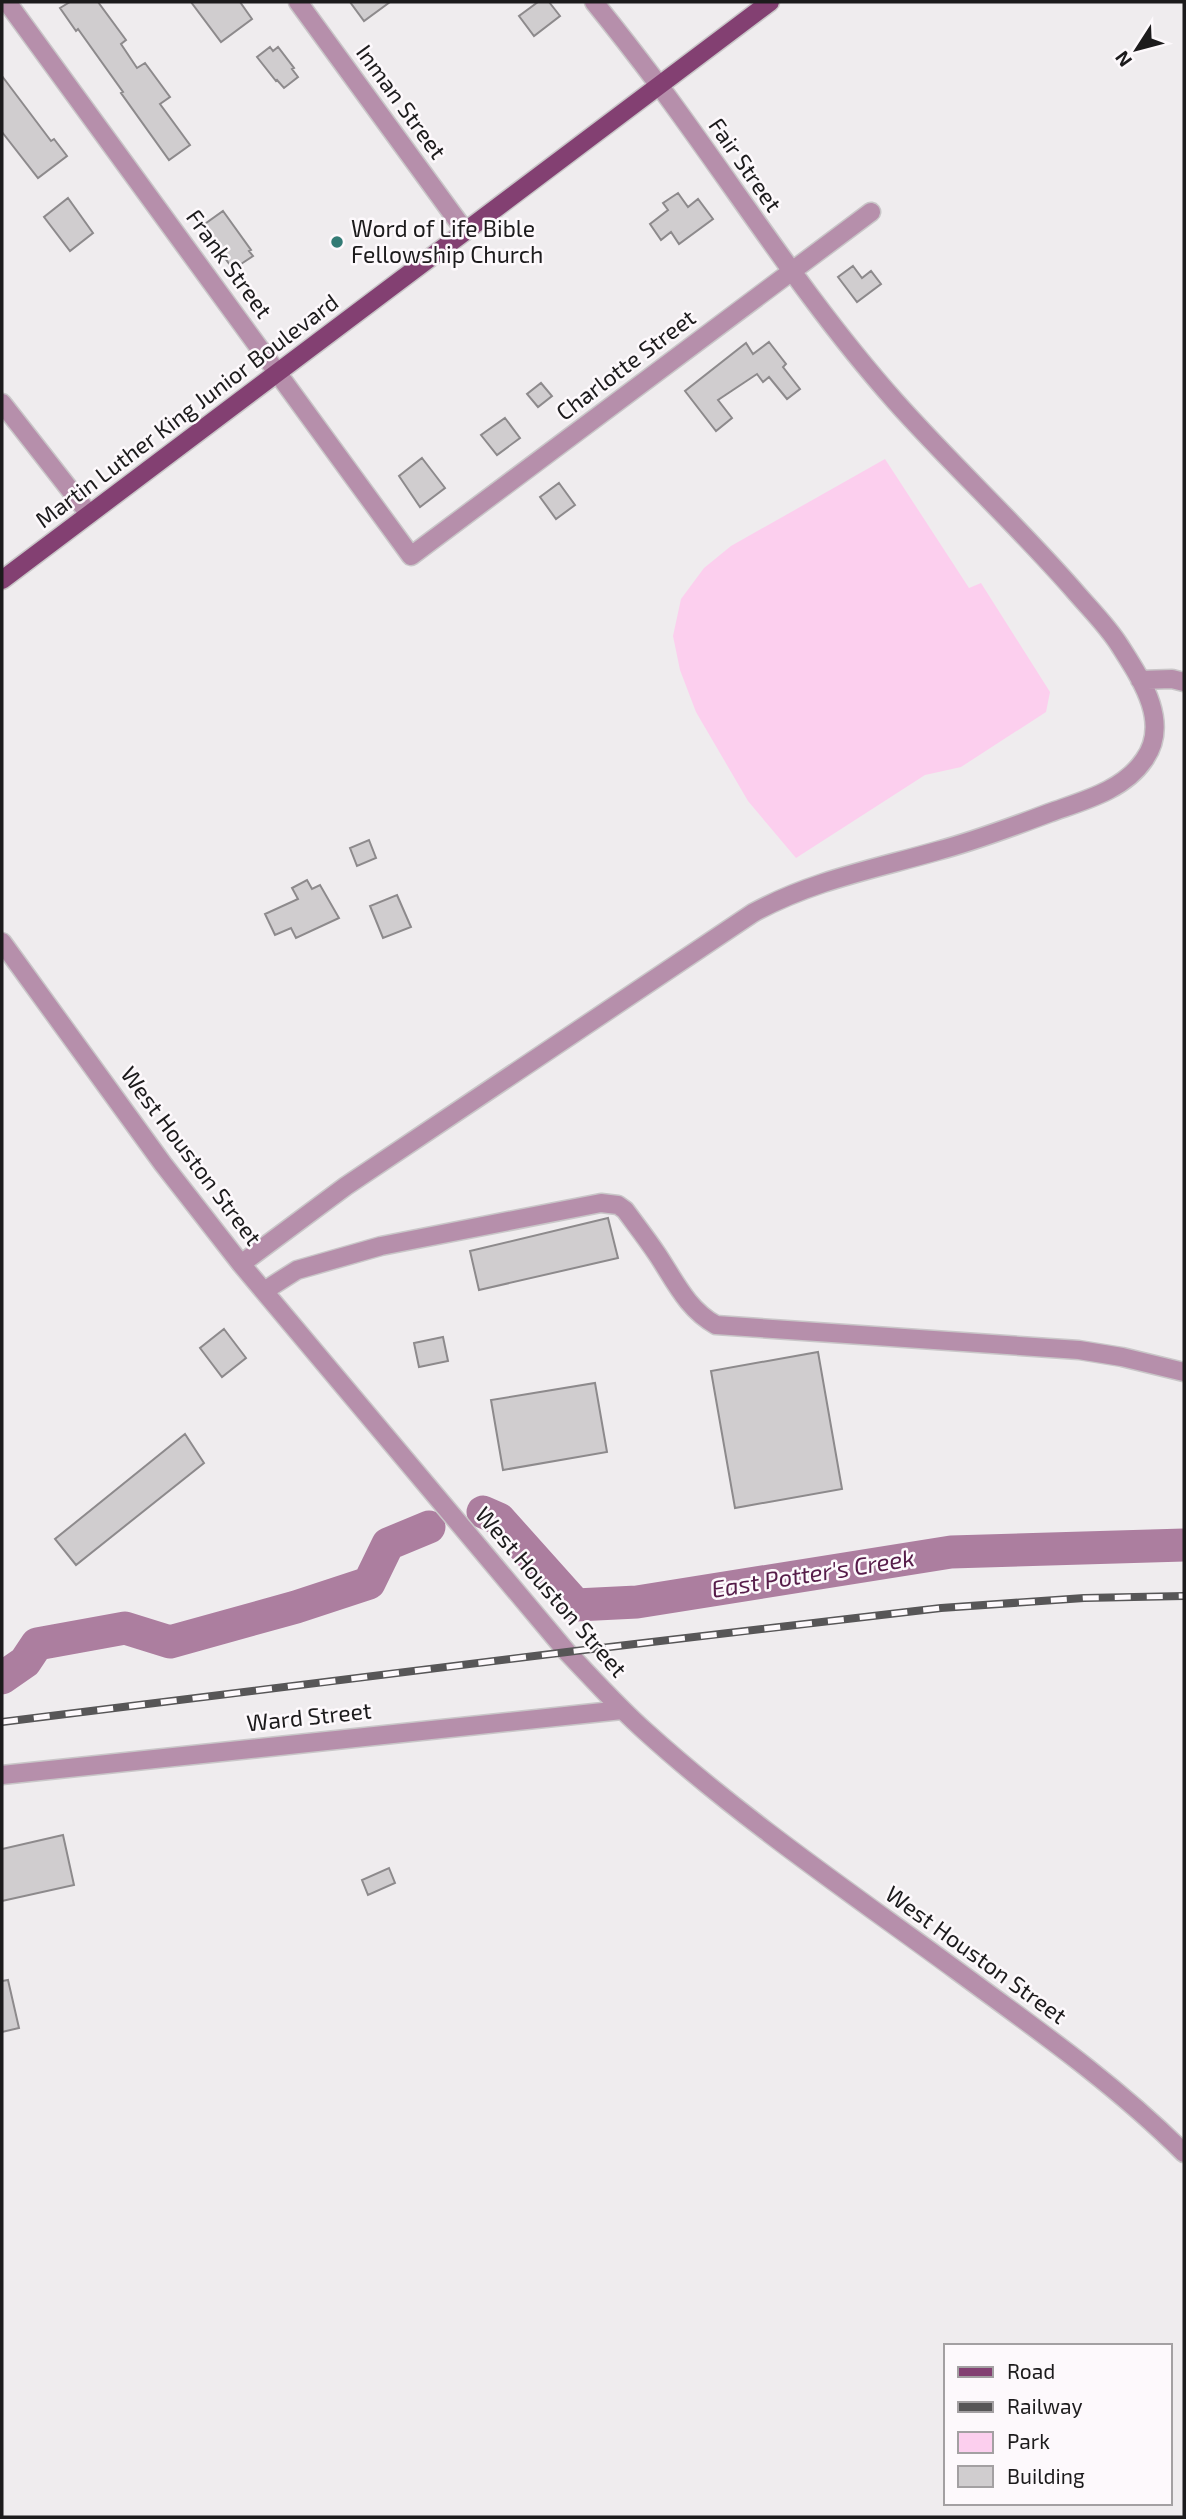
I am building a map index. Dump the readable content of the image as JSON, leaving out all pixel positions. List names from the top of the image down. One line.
{"streets":{"main road":["Martin Luther King Junior Boulevard"],"street":["Inman Street","Fair Street","Frank Street","Charlotte Street","West Houston Street","Ward Street"]},"crossings":[["Inman Street","Martin Luther King Junior Boulevard"],["Fair Street","Charlotte Street"],["Fair Street","Martin Luther King Junior Boulevard"],["Fair Street","West Houston Street"],["Frank Street","Charlotte Street"],["Frank Street","Martin Luther King Junior Boulevard"],["West Houston Street","Ward Street"]],"water":["East Potter's Creek"],"places":["Word of Life Bible Fellowship Church"],"legend":["Road","Railway","Park","Building"],"north":"bottom left"}
